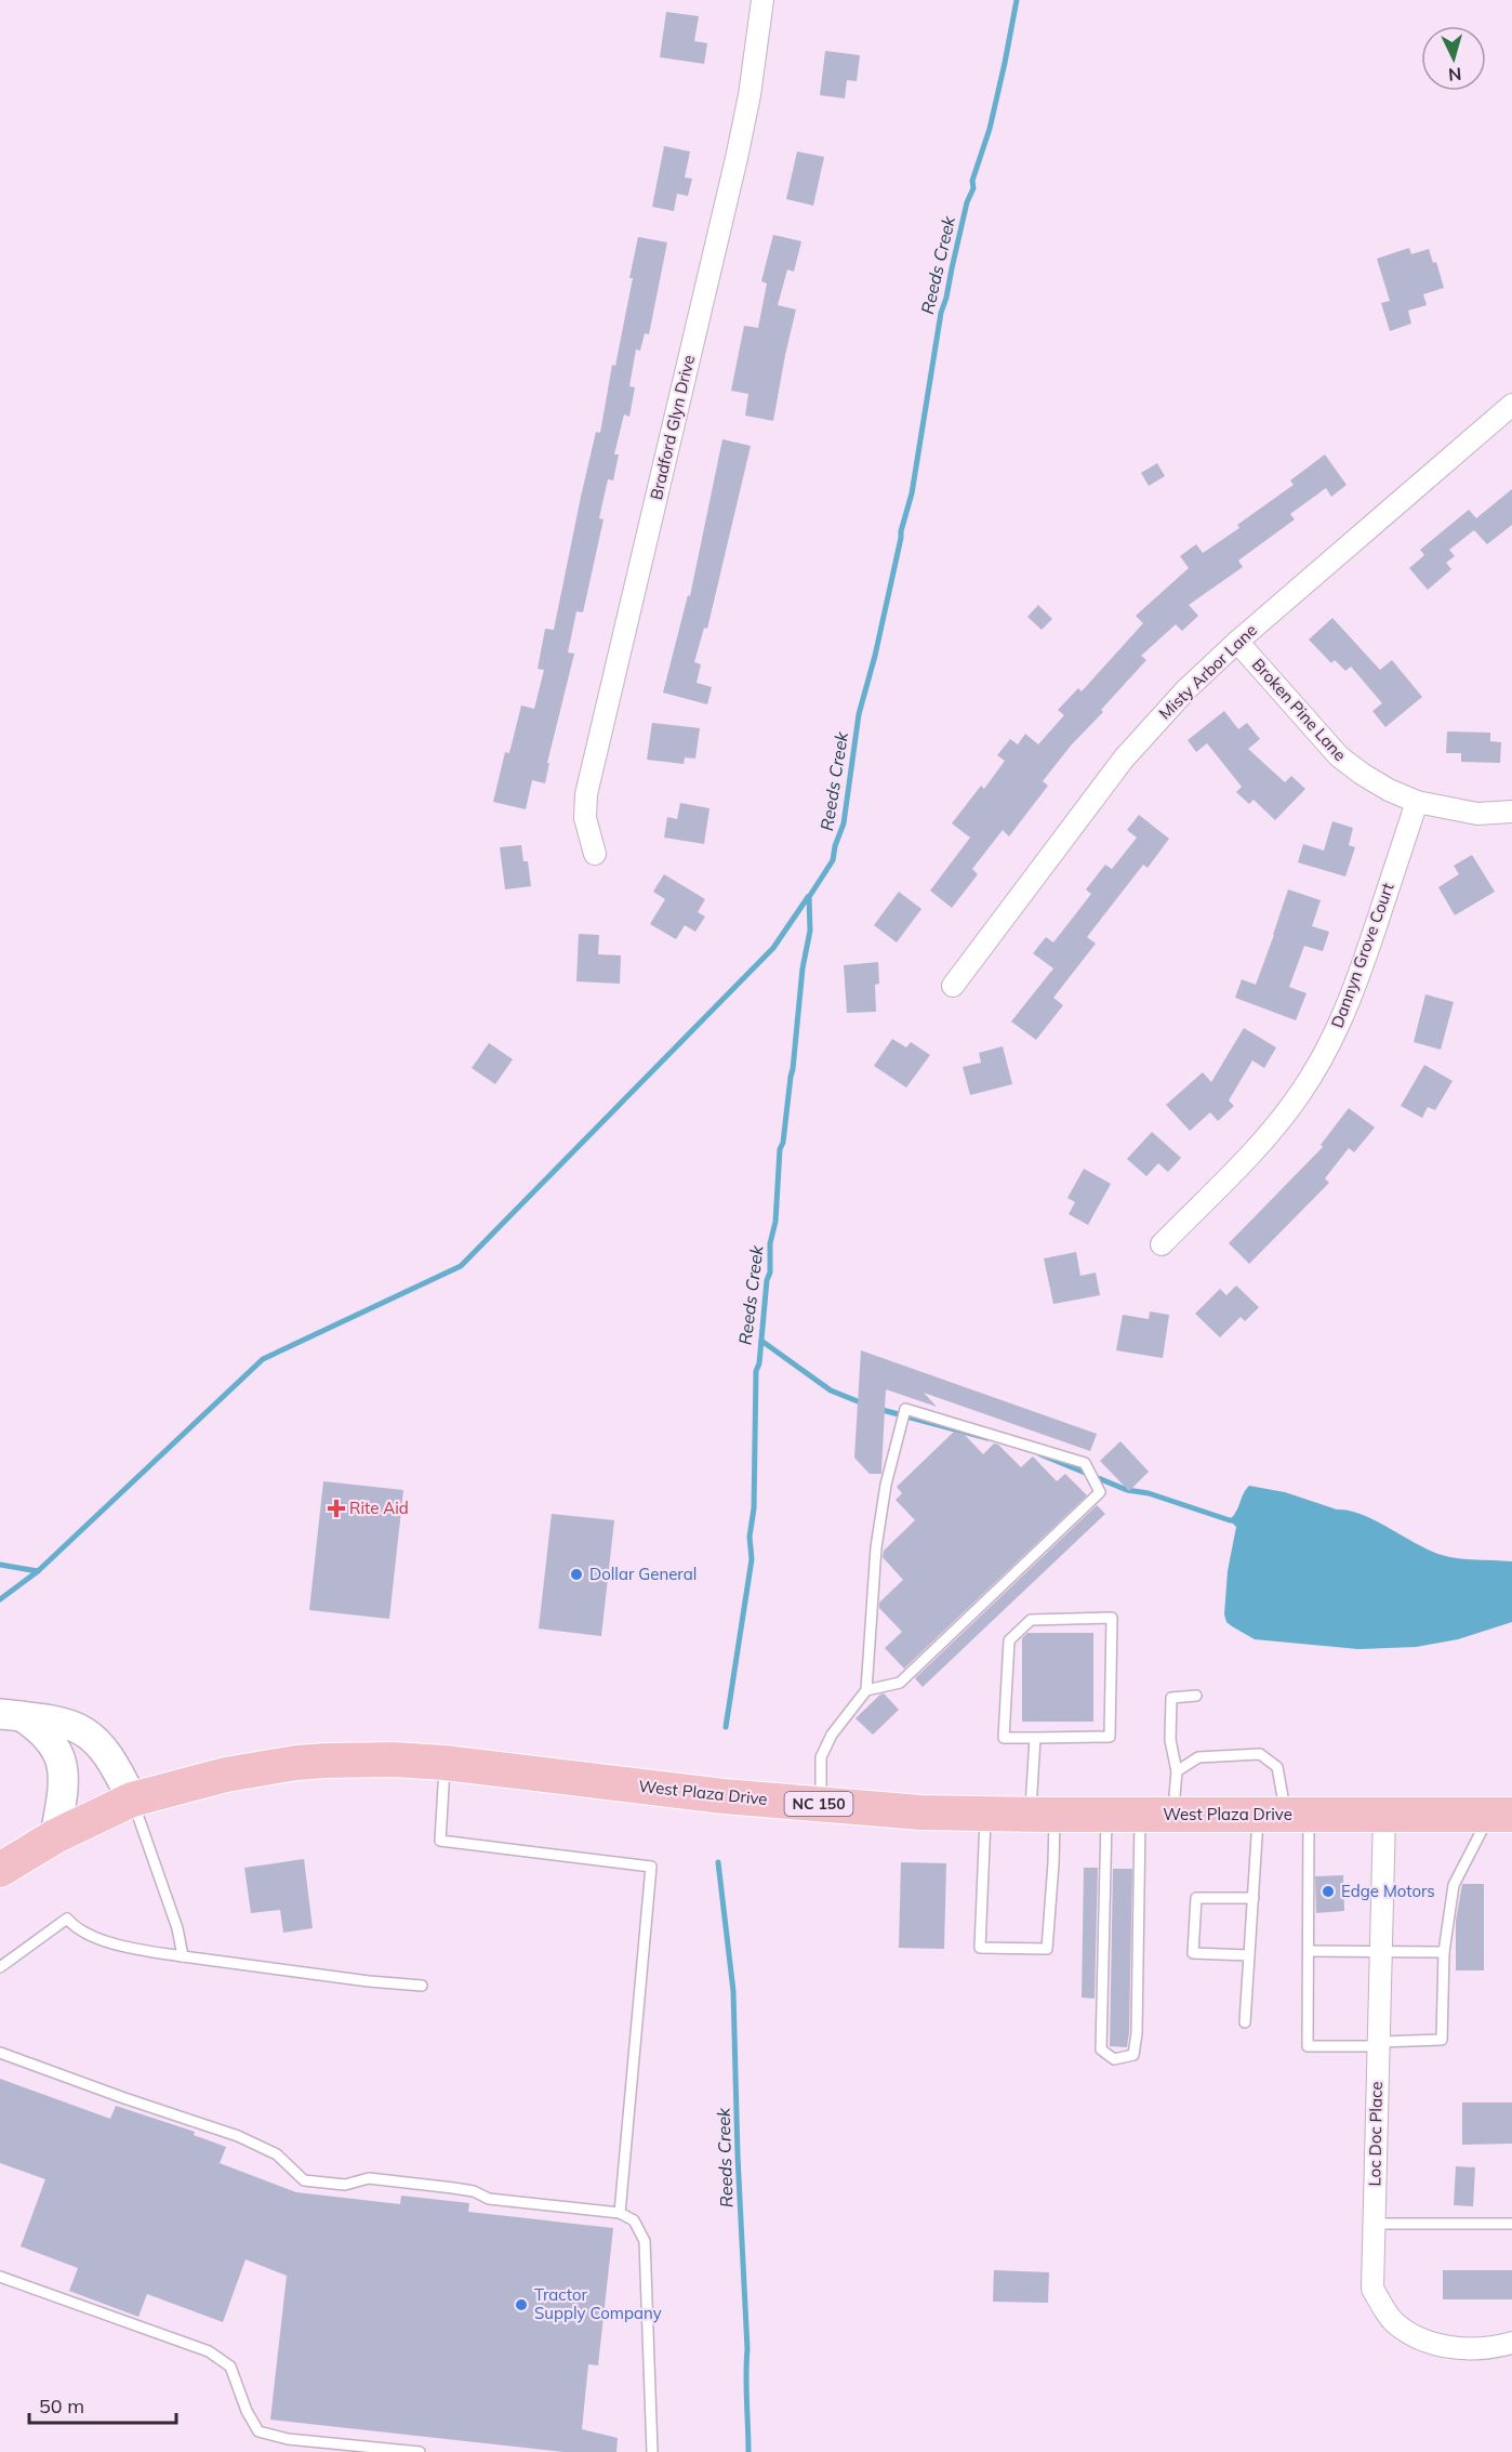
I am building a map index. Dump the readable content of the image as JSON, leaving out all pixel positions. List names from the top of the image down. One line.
{"streets":{"main road":["West Plaza Drive","NC 150"],"street":["Bradford Glyn Drive","Misty Arbor Lane","Broken Pine Lane","Dannyn Grove Court","Loc Doc Place"]},"crossings":[["Misty Arbor Lane","Broken Pine Lane"],["Broken Pine Lane","Dannyn Grove Court"],["West Plaza Drive","NC 150"],["West Plaza Drive","Loc Doc Place"]],"water":["Reeds Creek"],"places":{"health":["Rite Aid"],"other":["Dollar General","Edge Motors","Tractor Supply Company"]},"scale_bar":"50 m","north":"bottom"}
